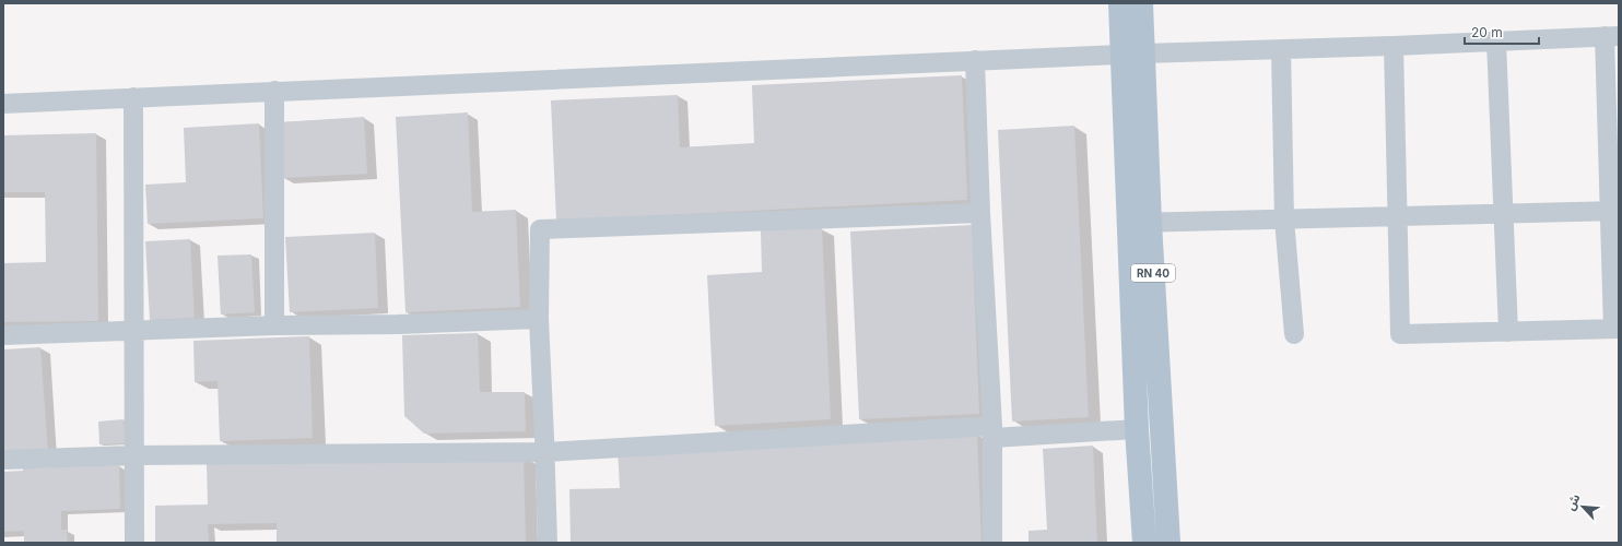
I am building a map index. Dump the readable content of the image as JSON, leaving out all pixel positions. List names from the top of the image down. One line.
{"streets":{"main road":["RN 40"]},"scale_bar":"20 m","north":"top left"}
